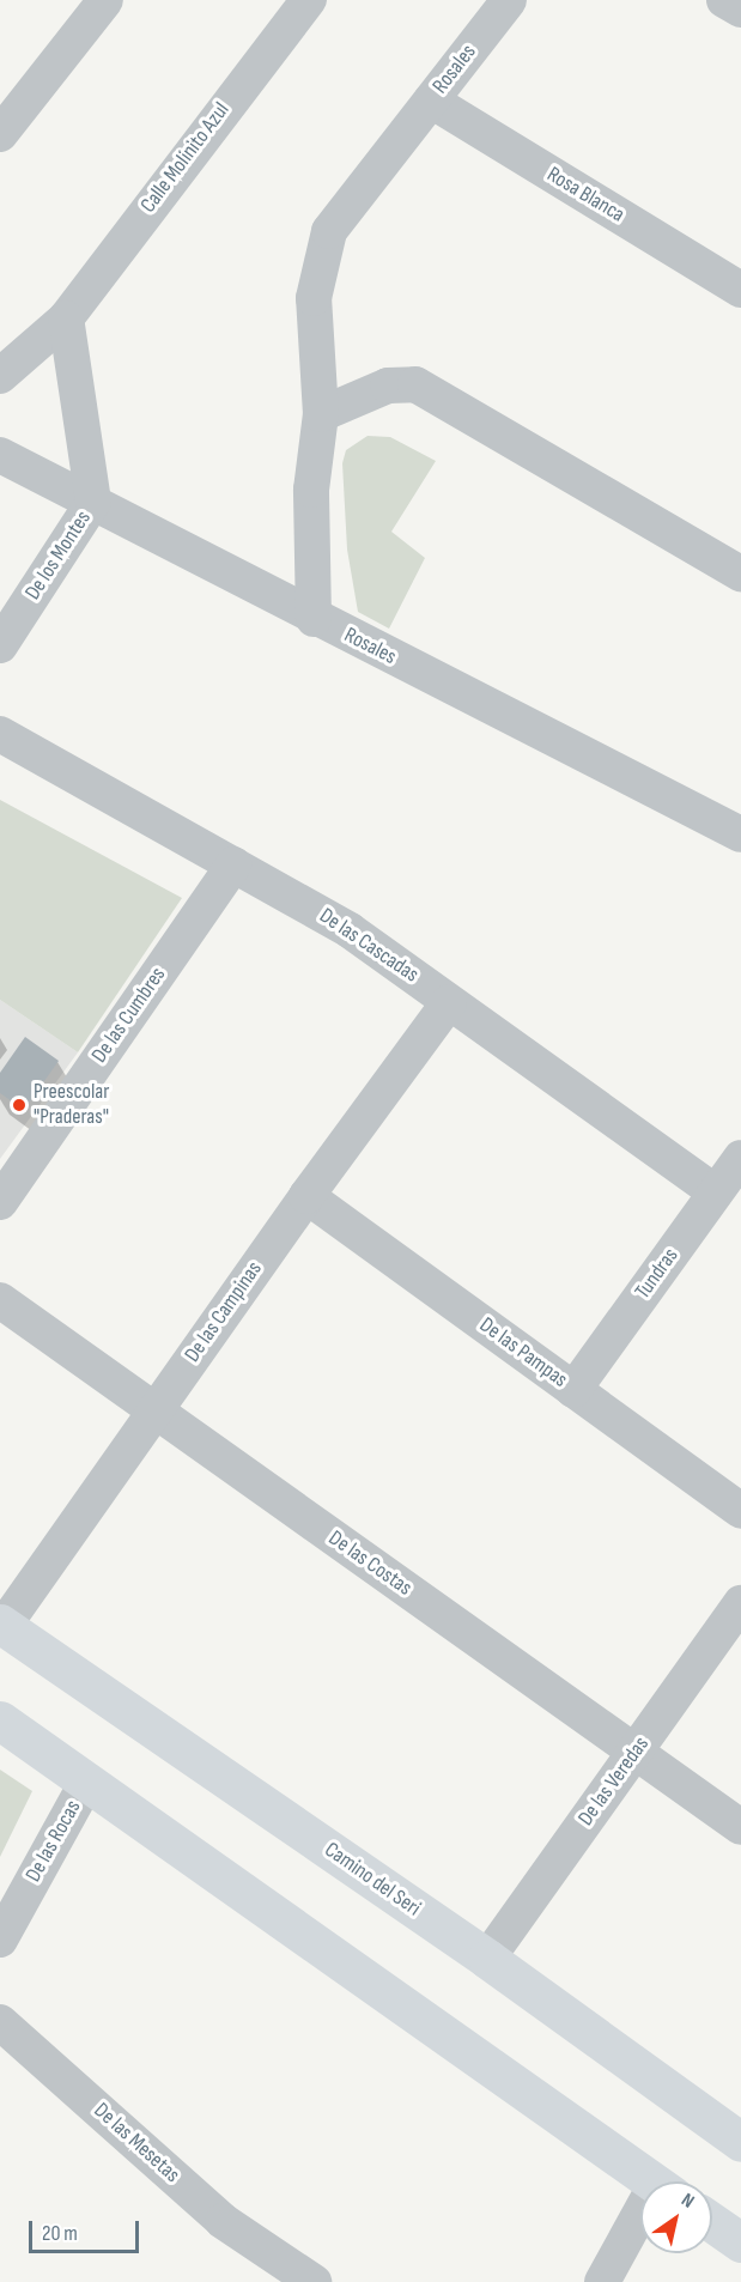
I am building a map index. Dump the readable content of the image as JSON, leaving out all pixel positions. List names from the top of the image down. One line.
{"streets":{"main road":["Camino del Seri"],"street":["Rosales","Calle Molinito Azul","Rosa Blanca","De los Montes","De las Cascadas","De las Cumbres","Tundras","De las Campinas","De las Pampas","De las Costas","De las Veredas","De las Rocas","De las Mesetas"]},"crossings":[["Rosales","Rosa Blanca"],["Rosales","De los Montes"],["De las Cascadas","De las Cumbres"],["De las Cascadas","Tundras"],["De las Cascadas","De las Campinas"],["Tundras","De las Pampas"],["De las Campinas","De las Pampas"],["De las Campinas","De las Costas"],["De las Campinas","Camino del Seri"],["De las Costas","De las Veredas"],["De las Veredas","Camino del Seri"]],"places":["Preescolar \"Praderas\""],"scale_bar":"20 m","north":"top right"}
